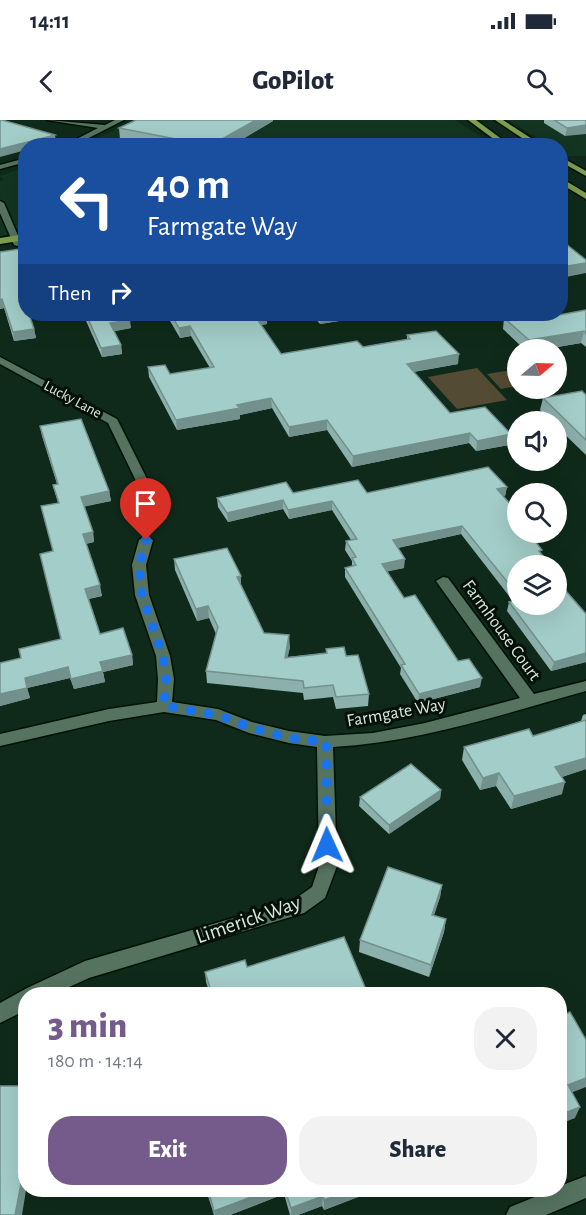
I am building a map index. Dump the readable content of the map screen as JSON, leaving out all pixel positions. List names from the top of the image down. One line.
{"streets":{"street":["Lucky Lane","Farmhouse Court","Farmgate Way","Limerick Way"]},"crossings":[["Farmhouse Court","Farmgate Way"],["Farmgate Way","Limerick Way"]],"north":"right","page":{"status":"14:11","header":"GoPilot","turn":["40 m","Farmgate Way"],"then":"Then","heading":["3 min","180 m · 14:14"],"buttons":["Exit","Share"]}}
